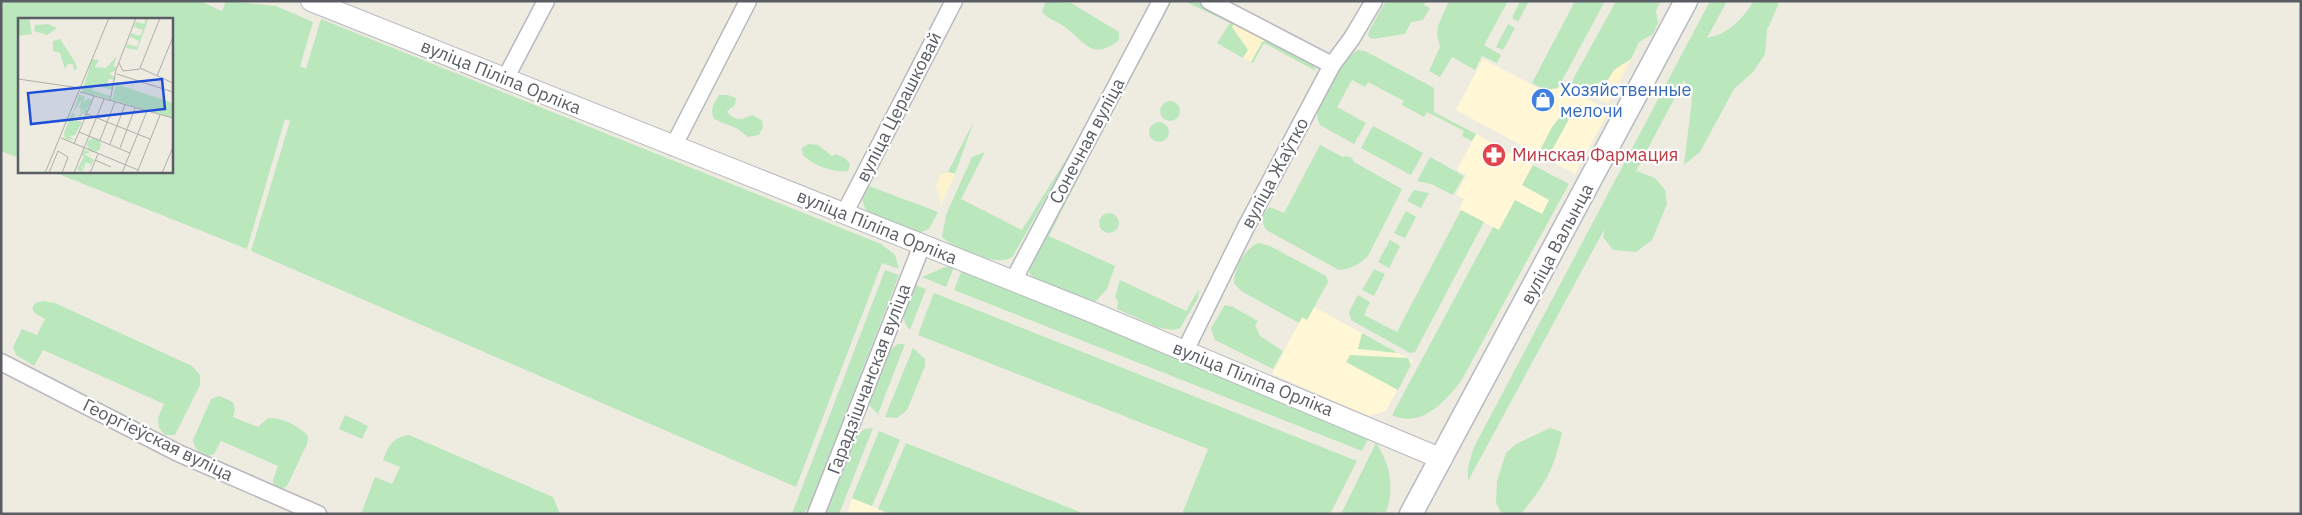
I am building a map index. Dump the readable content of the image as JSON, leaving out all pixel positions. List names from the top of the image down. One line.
{"streets":{"main road":["вуліца Валынца"],"street":["вуліца Піліпа Орліка","вуліца Церашковай","Сонечная вуліца","вуліца Жаўтко","Гарадзішчанская вуліца","Георгіеўская вуліца"]},"crossings":[["вуліца Піліпа Орліка","вуліца Церашковай"],["вуліца Піліпа Орліка","Сонечная вуліца"],["вуліца Піліпа Орліка","вуліца Жаўтко"],["вуліца Піліпа Орліка","вуліца Валынца"],["вуліца Піліпа Орліка","Гарадзішчанская вуліца"]],"places":{"shop":["Хозяйственные мелочи"],"pharmacy":["Минская Фармация"]}}
